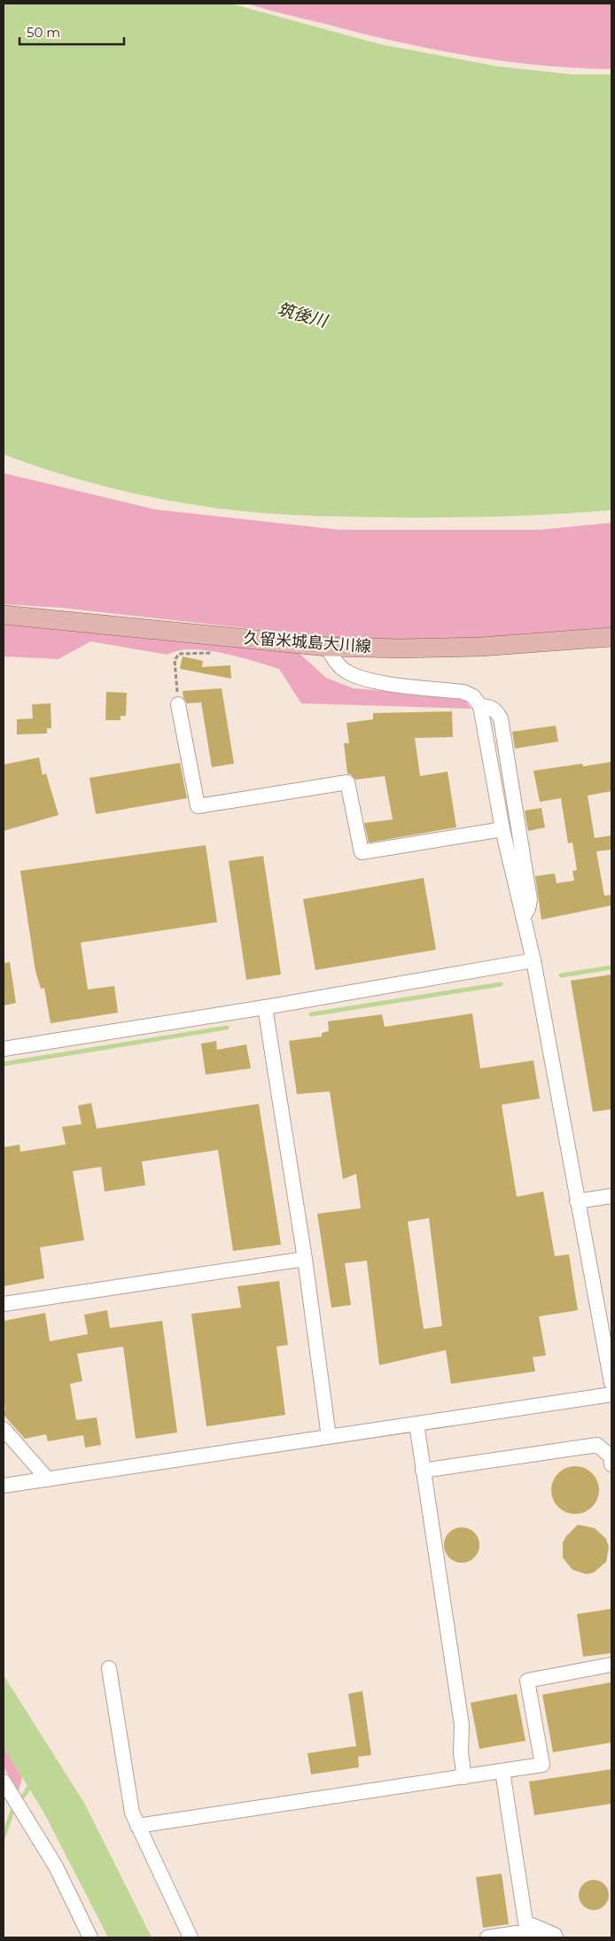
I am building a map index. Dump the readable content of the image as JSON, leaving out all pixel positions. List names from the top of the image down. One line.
{"streets":{"main road":["久留米城島大川線"]},"water":["筑後川"],"scale_bar":"50 m"}
